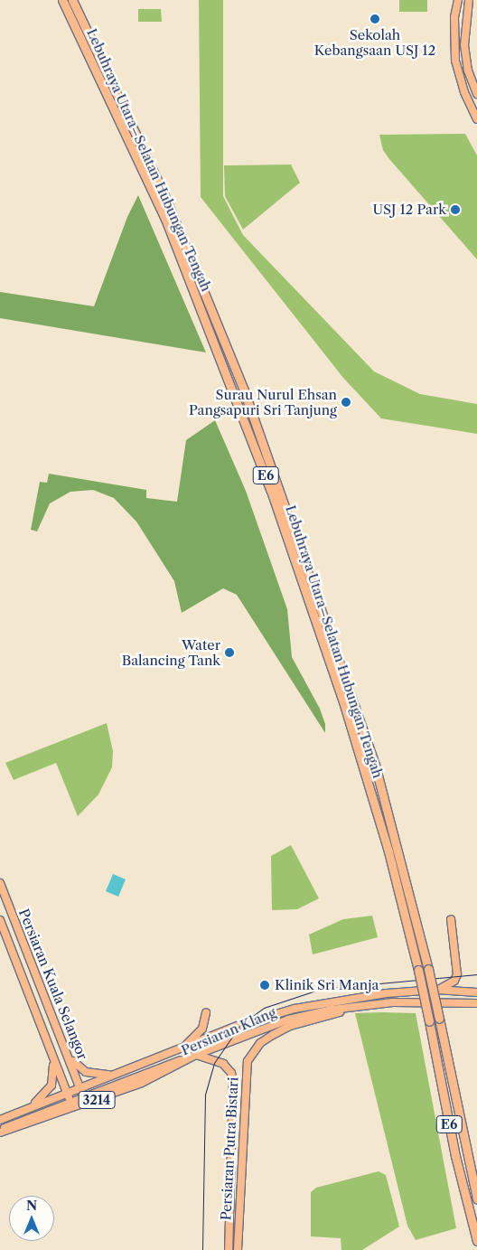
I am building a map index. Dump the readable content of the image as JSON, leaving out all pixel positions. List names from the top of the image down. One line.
{"streets":{"highway":["Lebuhraya Utara–Selatan Hubungan Tengah","E6"],"main road":["Persiaran Kuala Selangor","Persiaran Klang","3214","Persiaran Putra Bistari"]},"crossings":[["Persiaran Kuala Selangor","Persiaran Klang"],["Persiaran Klang","Persiaran Putra Bistari"]],"places":["Sekolah Kebangsaan USJ 12","USJ 12 Park","Surau Nurul Ehsan Pangsapuri Sri Tanjung","Water Balancing Tank","Klinik Sri Manja"],"north":"top"}
